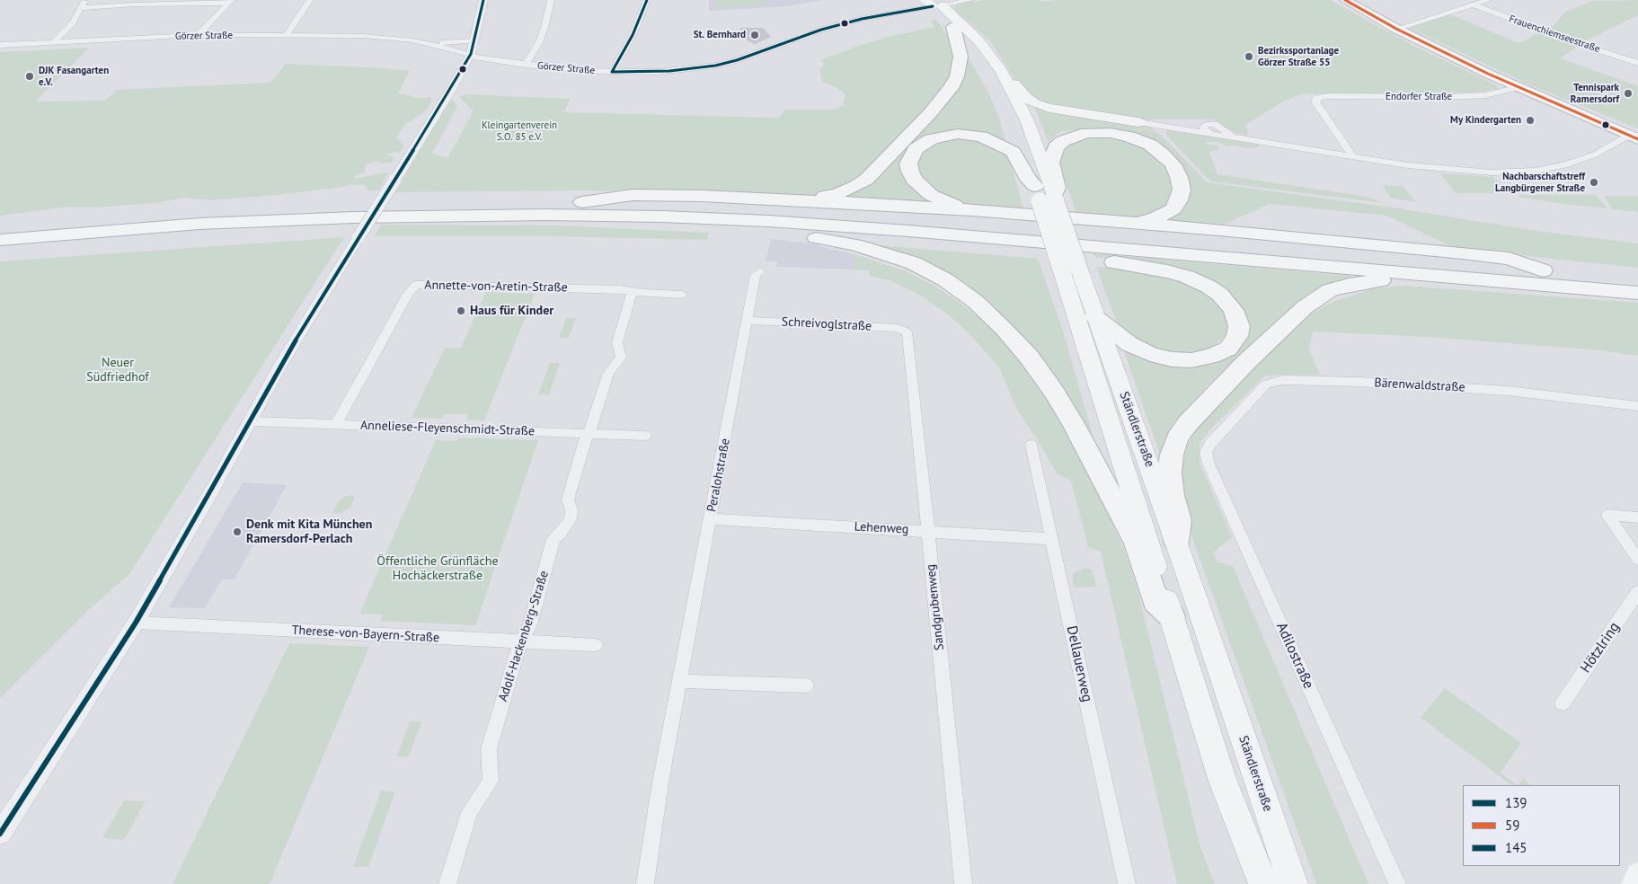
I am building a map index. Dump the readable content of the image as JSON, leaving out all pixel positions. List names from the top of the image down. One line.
{"streets":{"highway":["Ständlerstraße"],"street":["Frauenchiemseestraße","Görzer Straße","Endorfer Straße","Annette-von-Aretin-Straße","Schreivoglstraße","Bärenwaldstraße","Anneliese-Fleyenschmidt-Straße","Peralohstraße","Lehenweg","Sandgrubenweg","Therese-von-Bayern-Straße","Adolf-Hackenberg-Straße","Hötzlring","Adilostraße","Dellauerweg"]},"crossings":[["Görzer Straße","Ständlerstraße"],["Annette-von-Aretin-Straße","Anneliese-Fleyenschmidt-Straße"],["Annette-von-Aretin-Straße","Adolf-Hackenberg-Straße"],["Schreivoglstraße","Peralohstraße"],["Schreivoglstraße","Sandgrubenweg"],["Bärenwaldstraße","Adilostraße"],["Anneliese-Fleyenschmidt-Straße","Adolf-Hackenberg-Straße"],["Peralohstraße","Lehenweg"],["Lehenweg","Sandgrubenweg"],["Lehenweg","Dellauerweg"],["Therese-von-Bayern-Straße","Adolf-Hackenberg-Straße"]],"parks":["Kleingartenverein S.O. 85 e.V.","Neuer Südfriedhof","Öffentliche Grünfläche Hochäckerstraße"],"places":["St. Bernhard","Bezirkssportanlage Görzer Straße 55","DJK Fasangarten e.V.","Tennispark Ramersdorf","My Kindergarten","Nachbarschaftstreff Langbürgener Straße","Haus für Kinder","Denk mit Kita München Ramersdorf-Perlach"],"lines":["transit line 139","transit line 59","transit line 145"],"legend":["139","59","145"]}
